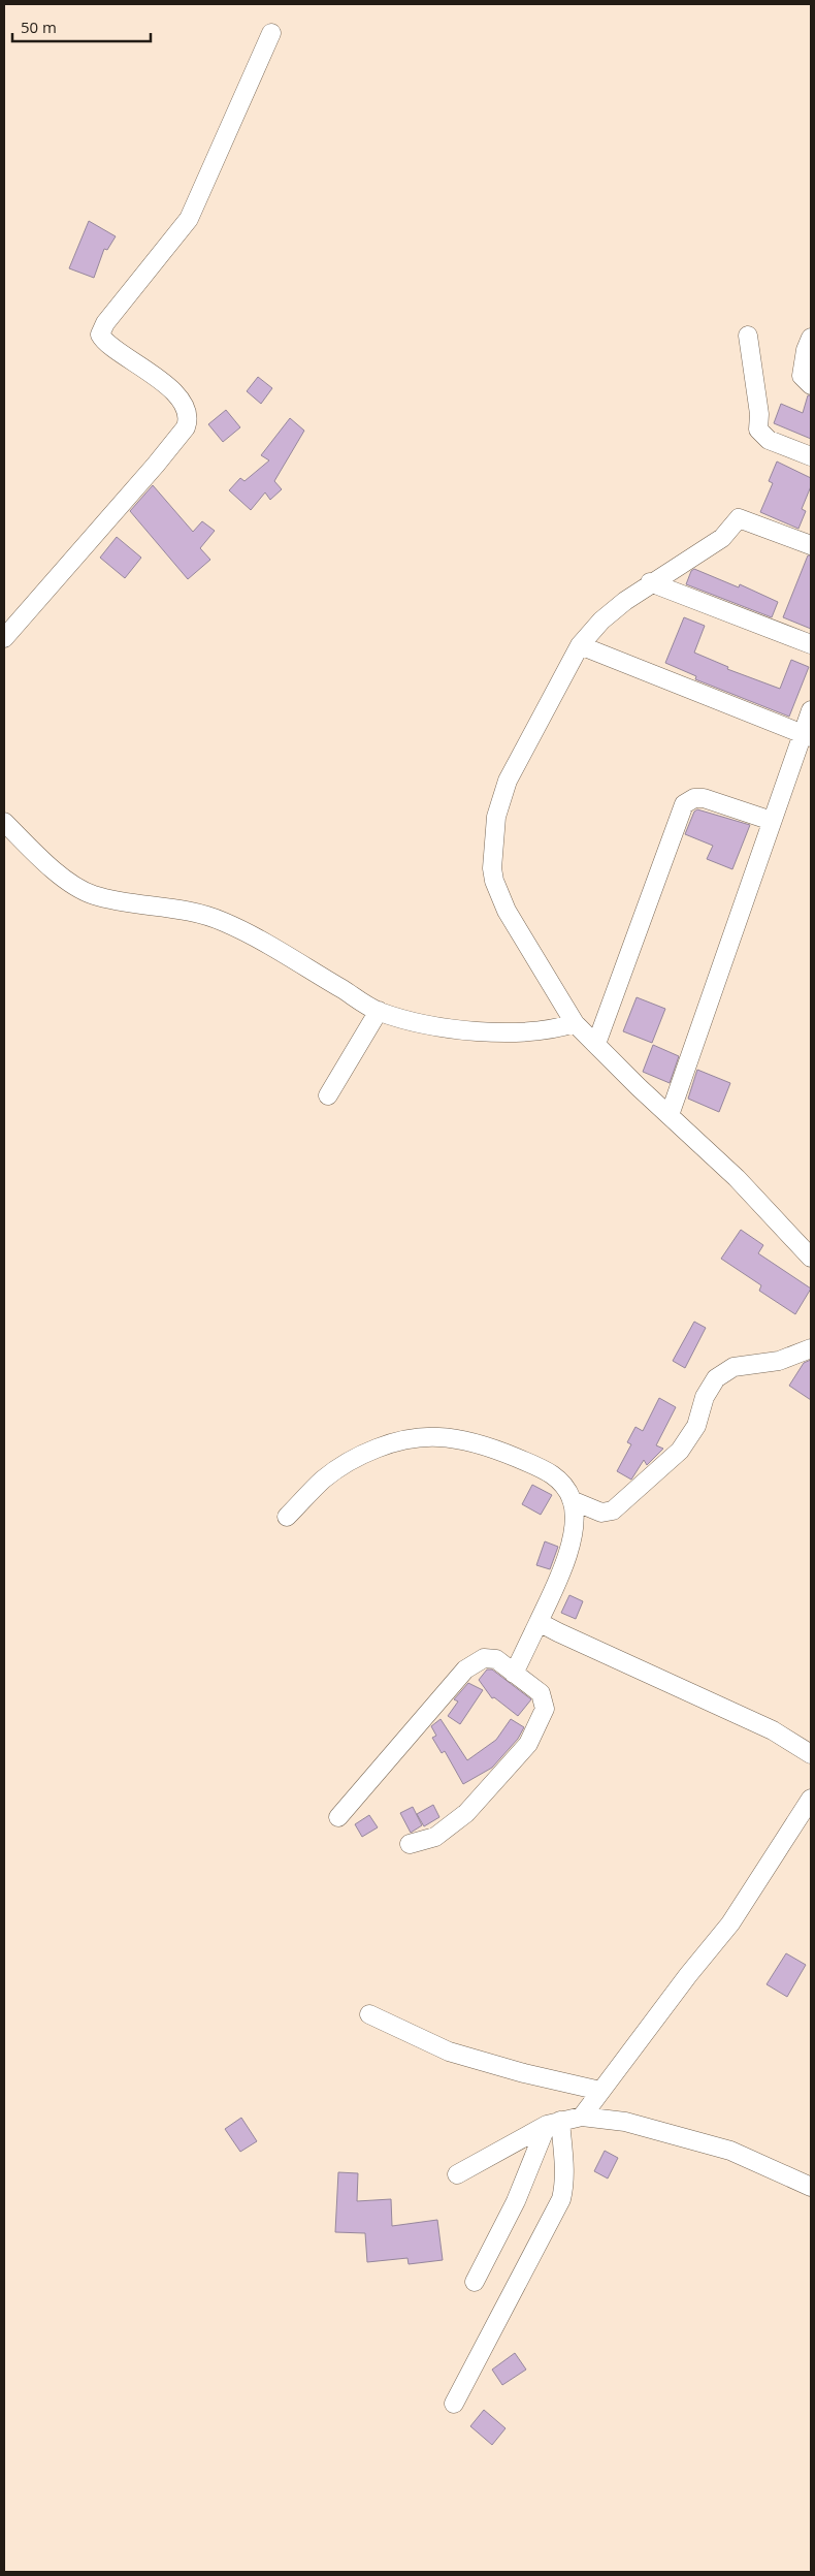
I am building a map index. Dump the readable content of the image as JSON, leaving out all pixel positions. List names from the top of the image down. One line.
{"scale_bar":"50 m"}
